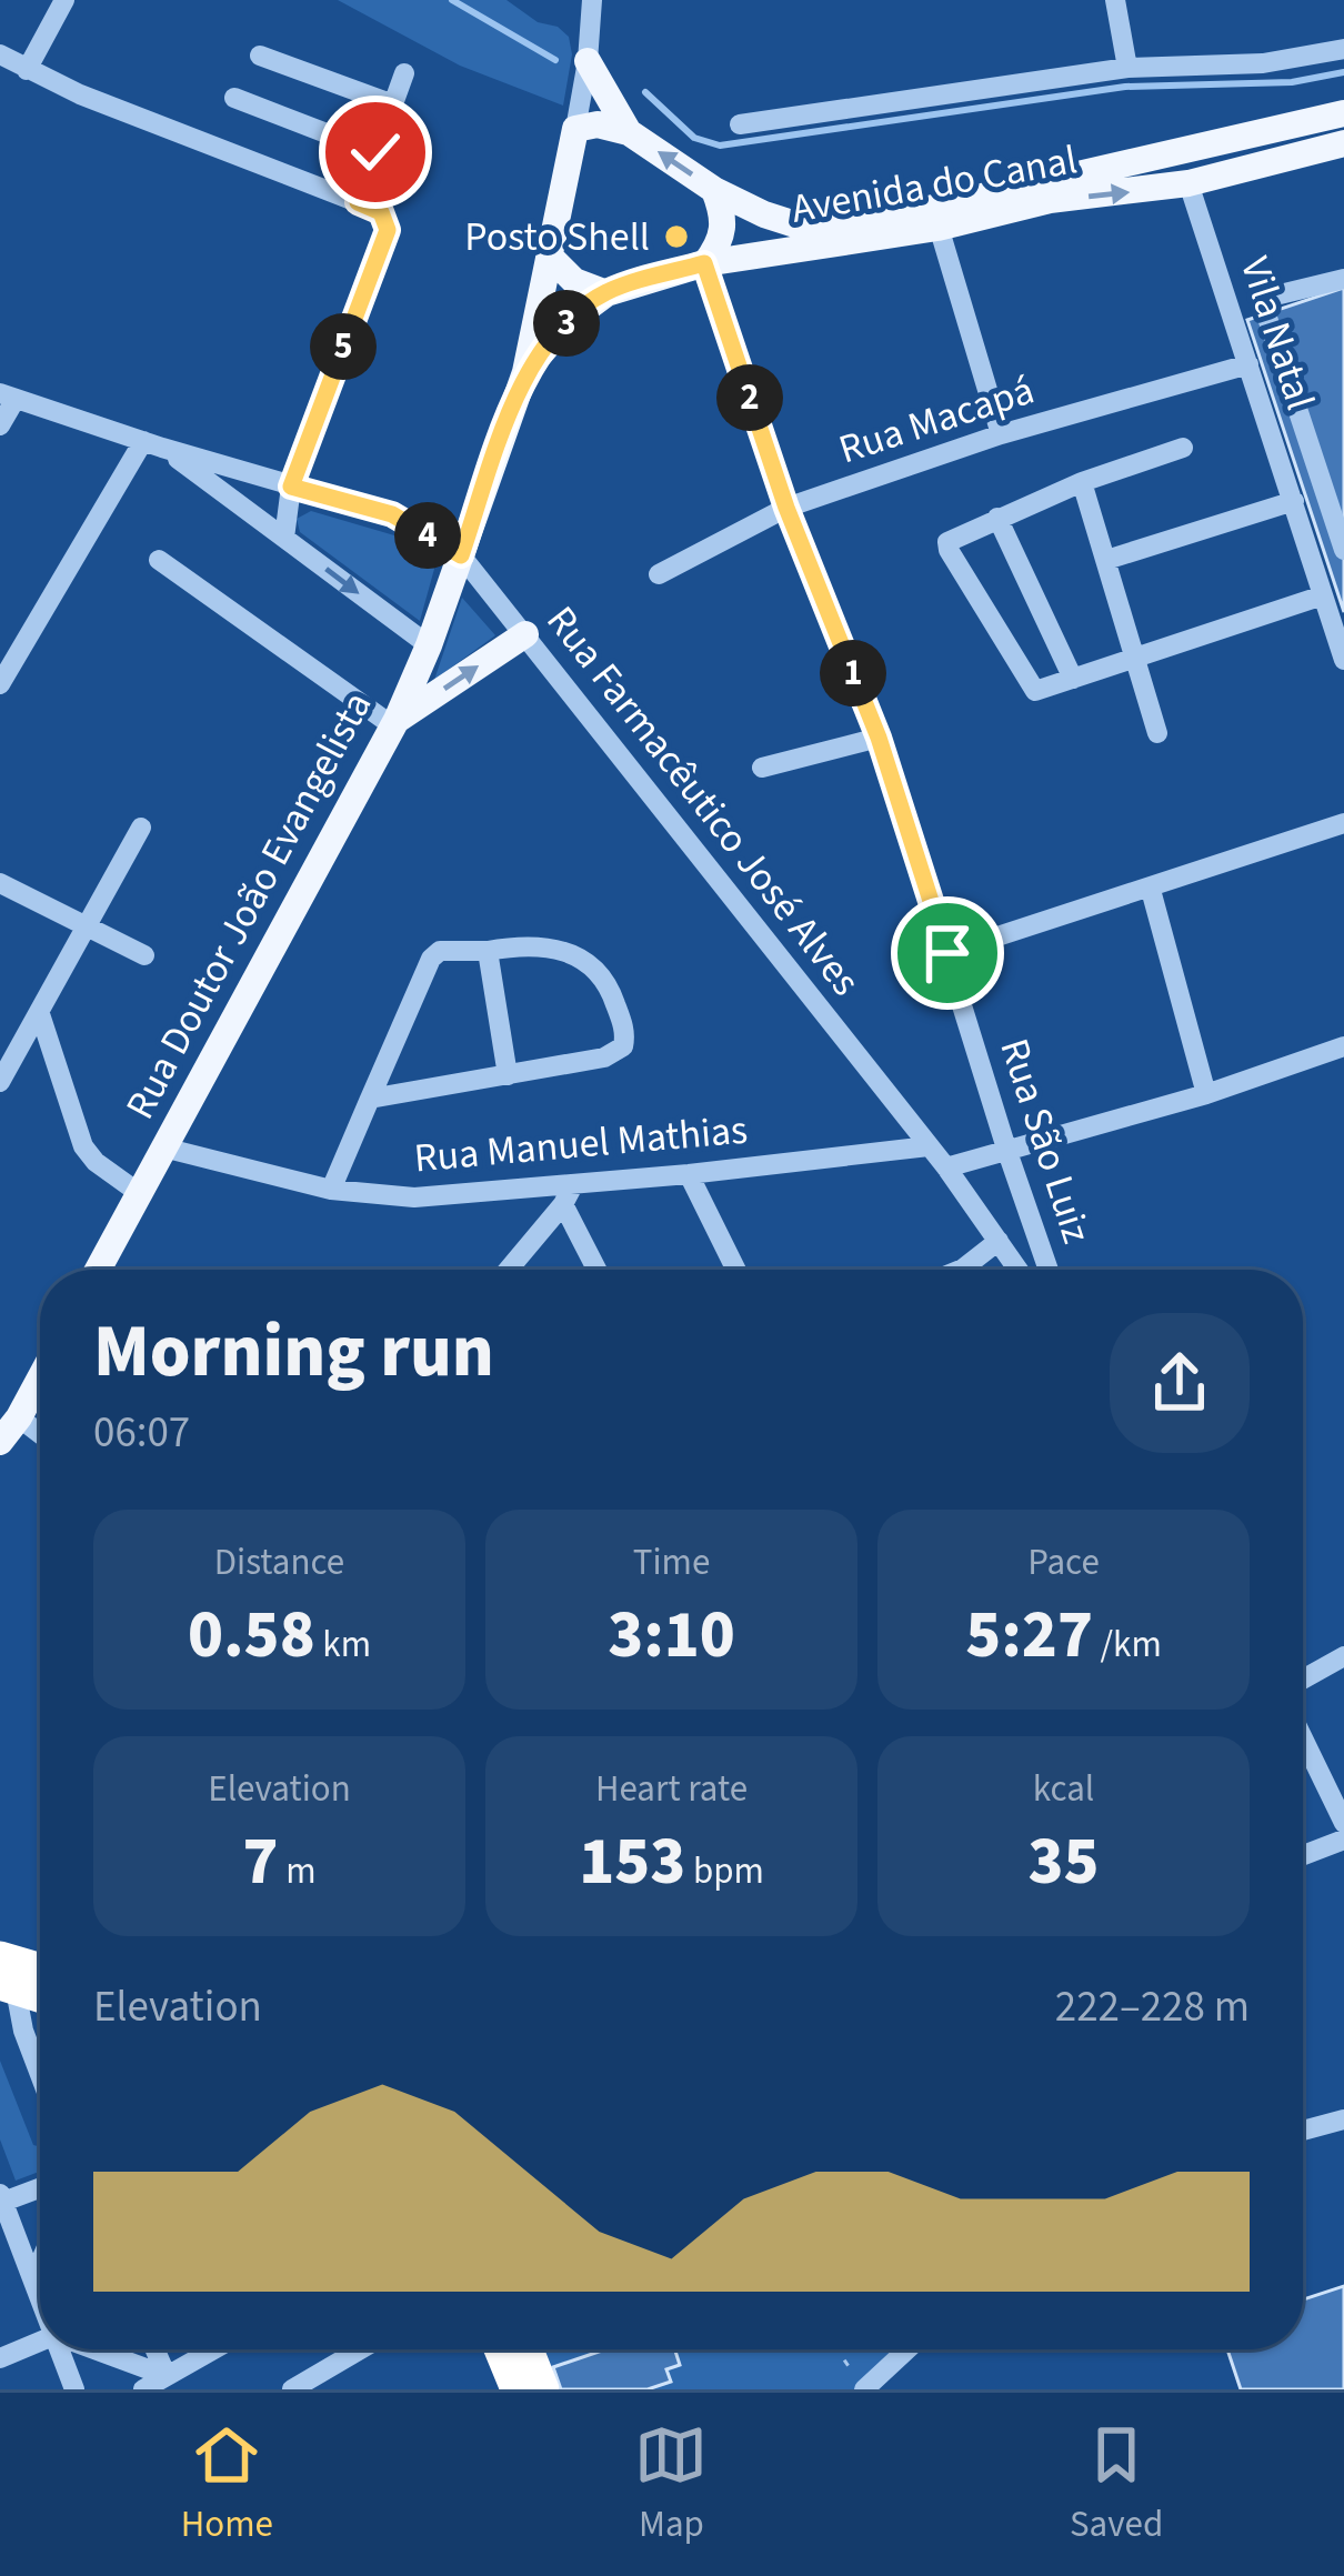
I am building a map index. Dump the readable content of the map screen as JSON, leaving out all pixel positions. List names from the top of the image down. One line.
{"streets":{"main road":["Avenida do Canal","Rua Doutor João Evangelista"],"street":["Vila Natal","Rua Macapá","Rua Farmacêutico José Alves","Rua São Luiz","Rua Manuel Mathias"]},"crossings":[["Avenida do Canal","Vila Natal"],["Avenida do Canal","Rua São Luiz"],["Vila Natal","Rua Macapá"],["Rua Macapá","Rua São Luiz"],["Rua Farmacêutico José Alves","Rua Doutor João Evangelista"],["Rua Farmacêutico José Alves","Rua Manuel Mathias"],["Rua Doutor João Evangelista","Rua Manuel Mathias"]],"places":["Posto Shell"],"page":{"pins":["3","5","2","4","1"],"heading":["Morning run","06:07"],"stats":[["Distance","0.58 km"],["Time","3:10"],["Pace","5:27 /km"],["Elevation","7 m"],["Heart rate","153 bpm"],["kcal","35"]],"chart":["Elevation","222–228 m"],"tabs":["Home","Map","Saved"]}}
